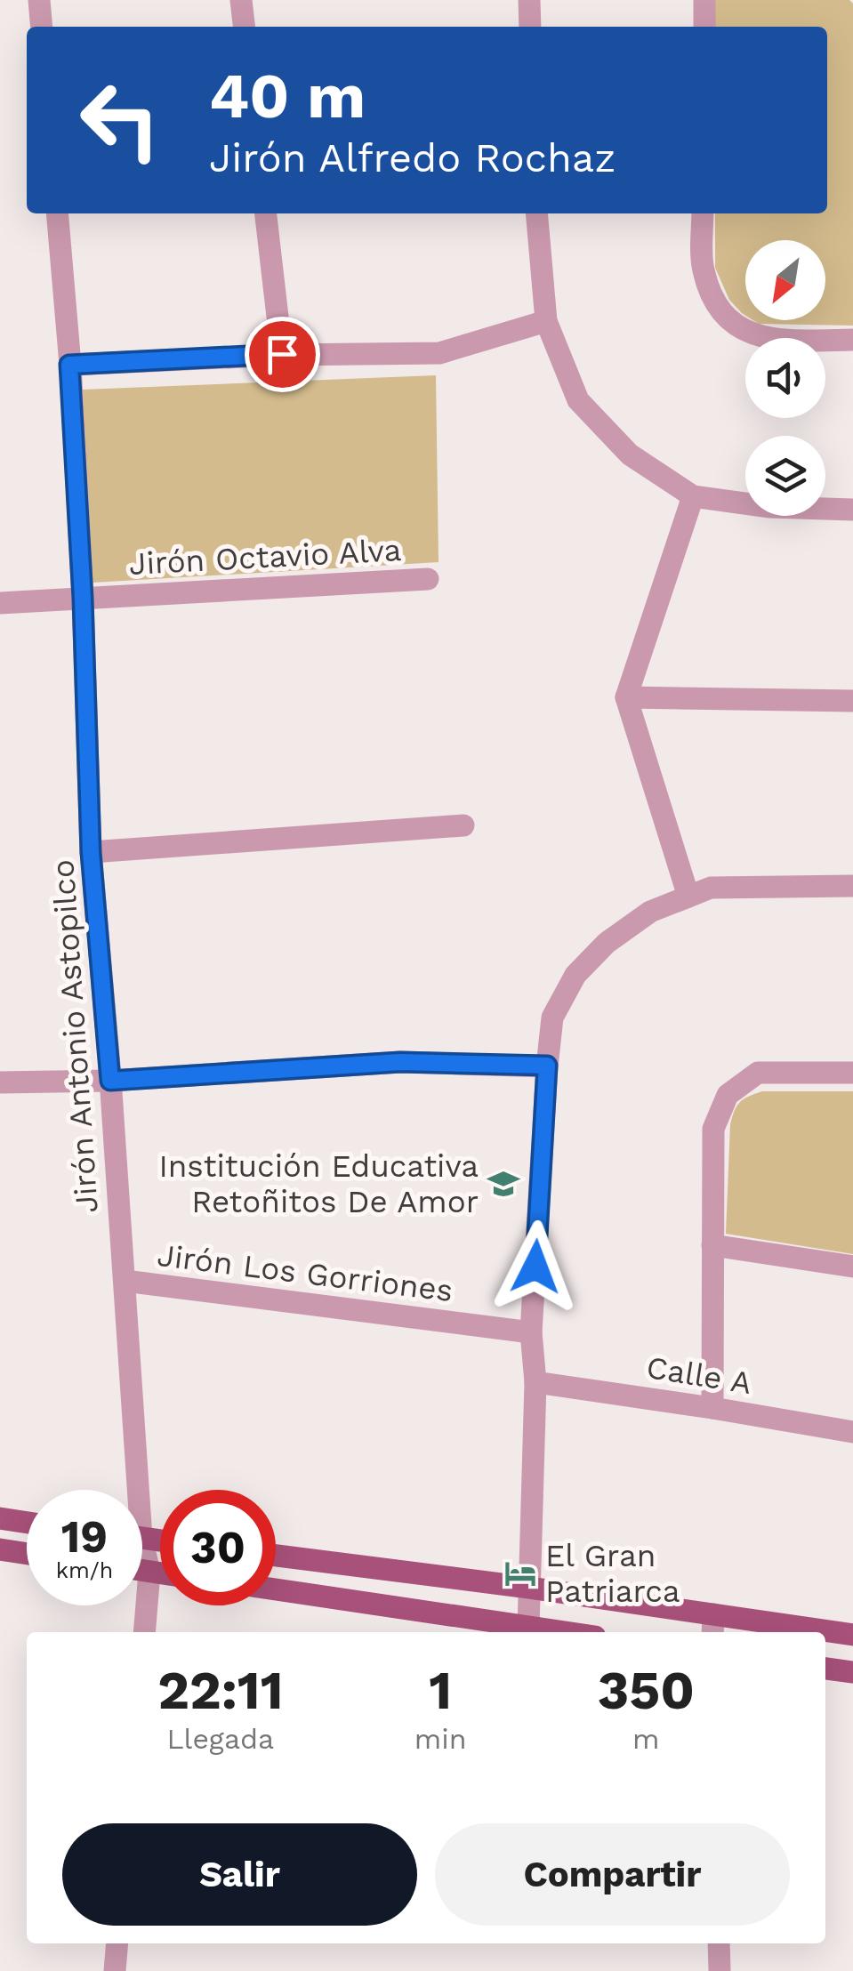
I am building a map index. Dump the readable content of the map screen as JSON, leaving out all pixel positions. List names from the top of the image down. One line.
{"streets":{"street":["Jirón Octavio Alva","Jirón Antonio Astopilco","Jirón Los Gorriones","Calle A"]},"crossings":[["Jirón Octavio Alva","Jirón Antonio Astopilco"],["Jirón Antonio Astopilco","Jirón Los Gorriones"]],"places":{"school or university":["Institución Educativa Retoñitos De Amor"],"hotel":["El Gran Patriarca"]},"north":"bottom left","page":{"turn":["40 m","Jirón Alfredo Rochaz"],"speed":"19 km/h","limit":"30","eta":["22:11","Llegada","1","min","350","m"],"buttons":["Salir","Compartir"]}}
